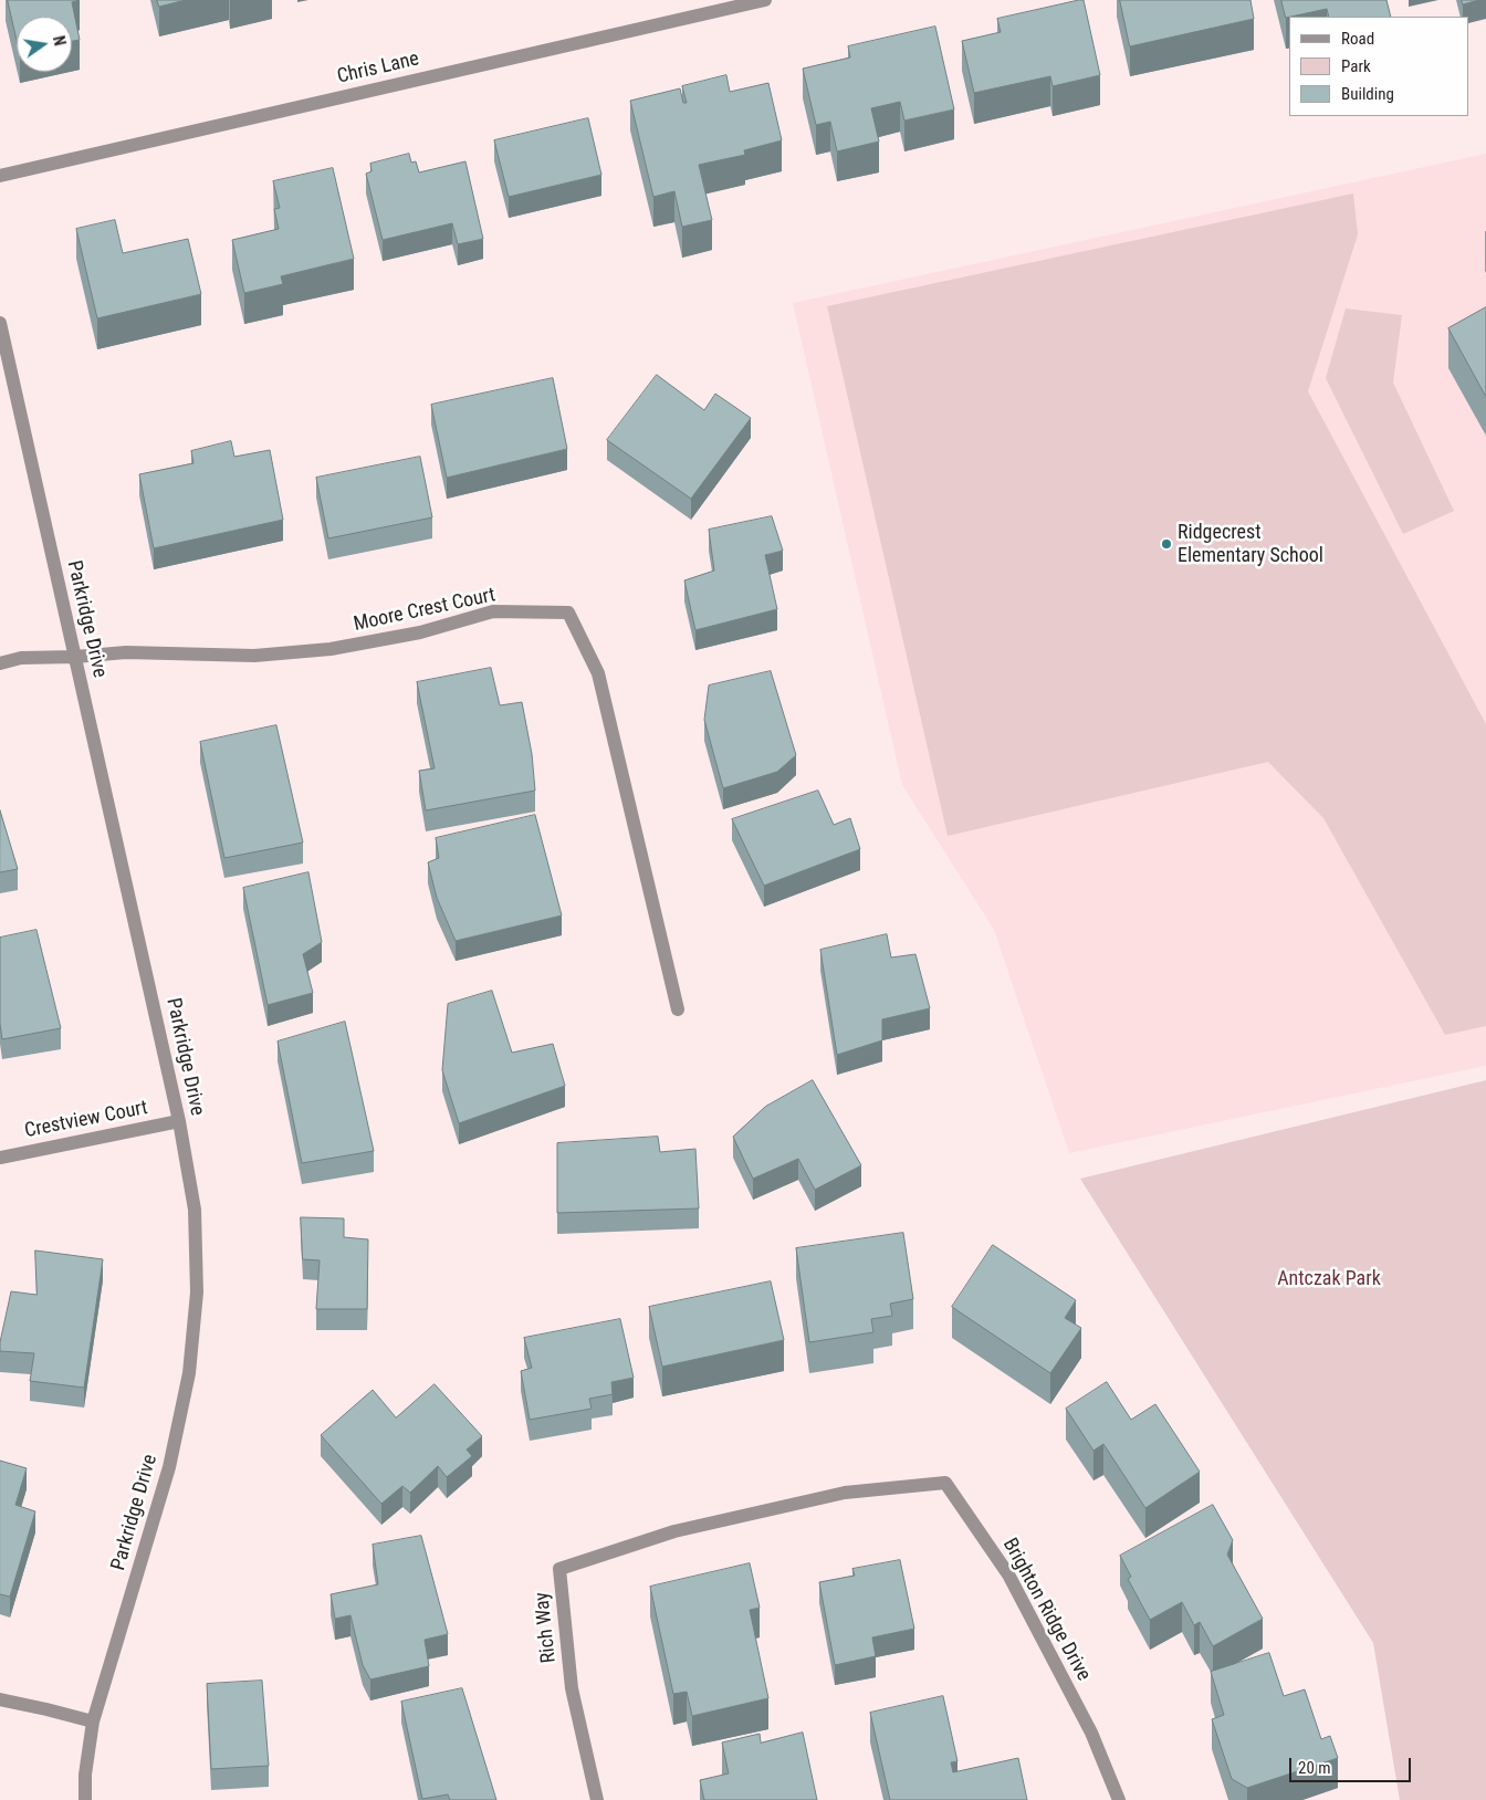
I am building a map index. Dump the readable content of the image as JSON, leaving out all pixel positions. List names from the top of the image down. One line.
{"streets":{"street":["Chris Lane","Moore Crest Court","Parkridge Drive","Crestview Court","Brighton Ridge Drive","Rich Way"]},"crossings":[["Moore Crest Court","Parkridge Drive"],["Parkridge Drive","Crestview Court"],["Brighton Ridge Drive","Rich Way"]],"parks":["Antczak Park"],"places":["Ridgecrest Elementary School"],"legend":["Road","Park","Building"],"scale_bar":"20 m","north":"right"}
